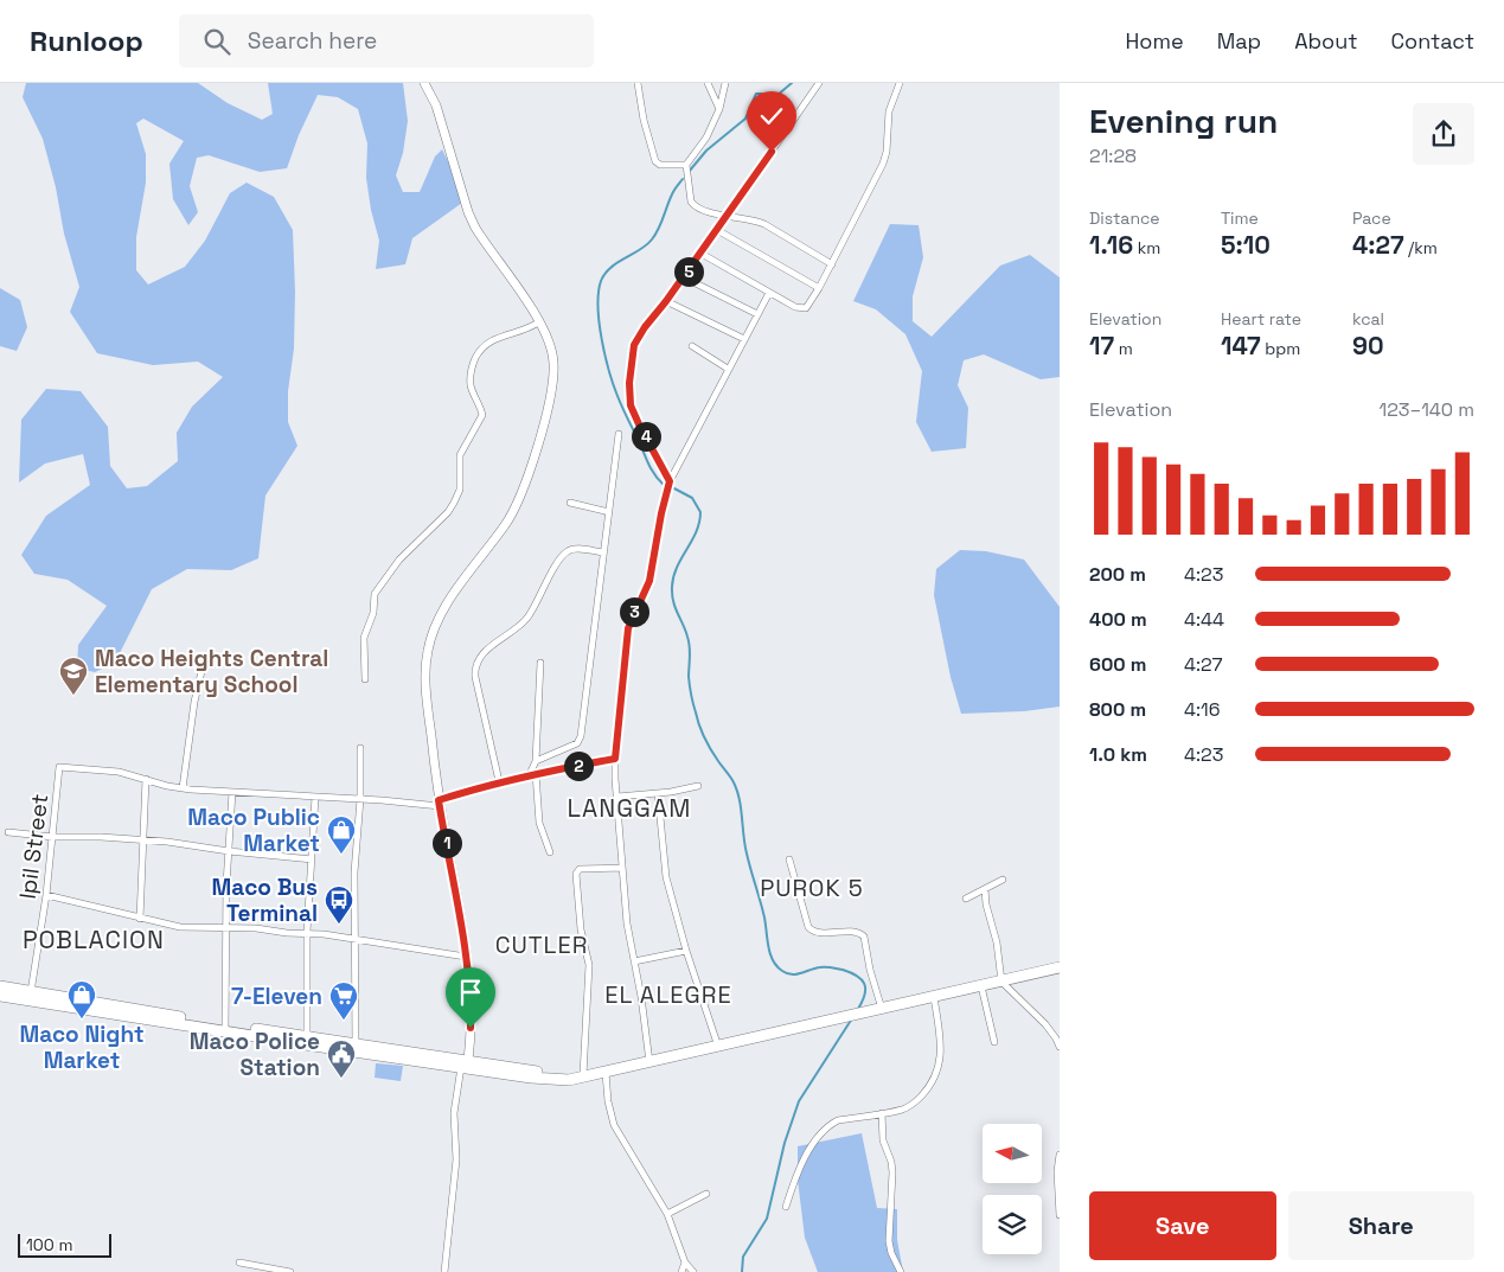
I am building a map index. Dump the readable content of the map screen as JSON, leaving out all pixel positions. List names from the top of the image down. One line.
{"streets":{"street":["Ipil Street"]},"districts":["LANGGAM","PUROK 5","POBLACION","CUTLER","EL ALEGRE"],"places":{"school or university":["Maco Heights Central Elementary School"],"shop":["Maco Public Market","Maco Night Market"],"bus stop":["Maco Bus Terminal"],"supermarket":["7-Eleven"],"public building":["Maco Police Station"]},"scale_bar":"100 m","north":"left","page":{"header":"Runloop","search":"Search here","nav":["Home","Map","About","Contact"],"heading":["Evening run","21:28"],"stats":[["Distance","1.16 km"],["Time","5:10"],["Pace","4:27 /km"],["Elevation","17 m"],["Heart rate","147 bpm"],["kcal","90"]],"pins":["5","4","3","2","1"],"chart":["Elevation","123–140 m"],"list":[{"name":"200 m","note":"4:23"},{"name":"400 m","note":"4:44"},{"name":"600 m","note":"4:27"},{"name":"800 m","note":"4:16"},{"name":"1.0 km","note":"4:23"}],"buttons":["Save","Share"],"scale":"100 m"}}
